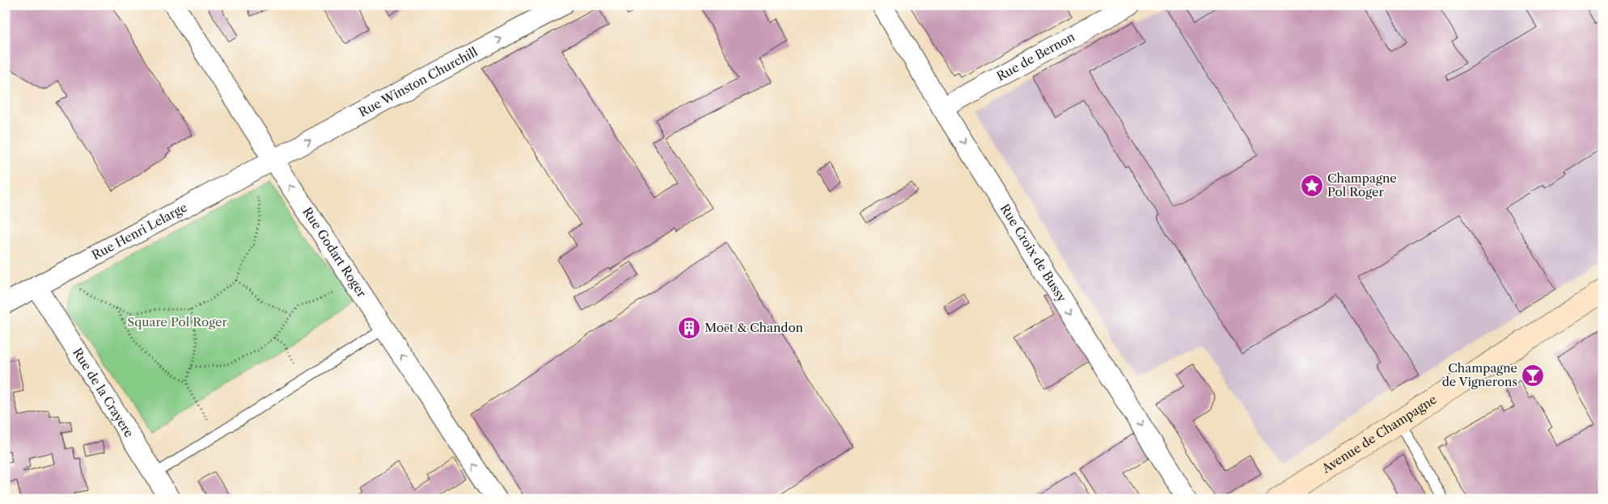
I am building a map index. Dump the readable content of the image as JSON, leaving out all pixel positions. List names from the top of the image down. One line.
{"streets":{"main road":["Avenue de Champagne"],"street":["Rue de Bernon","Rue Winston Churchill","Rue Henri Lelarge","Rue Godart Roger","Rue Croix de Bussy","Rue de la Crayere"]},"crossings":[["Rue de Bernon","Rue Croix de Bussy"],["Rue Winston Churchill","Rue Henri Lelarge"],["Rue Winston Churchill","Rue Godart Roger"],["Rue Henri Lelarge","Rue Godart Roger"],["Rue Henri Lelarge","Rue de la Crayere"]],"one_way":["Rue Winston Churchill","Rue Godart Roger","Rue Croix de Bussy"],"parks":["Square Pol Roger"],"places":{"place":["Champagne Pol Roger"],"building":["Moёt & Chandon"],"bar":["Champagne de Vignerons"]}}
